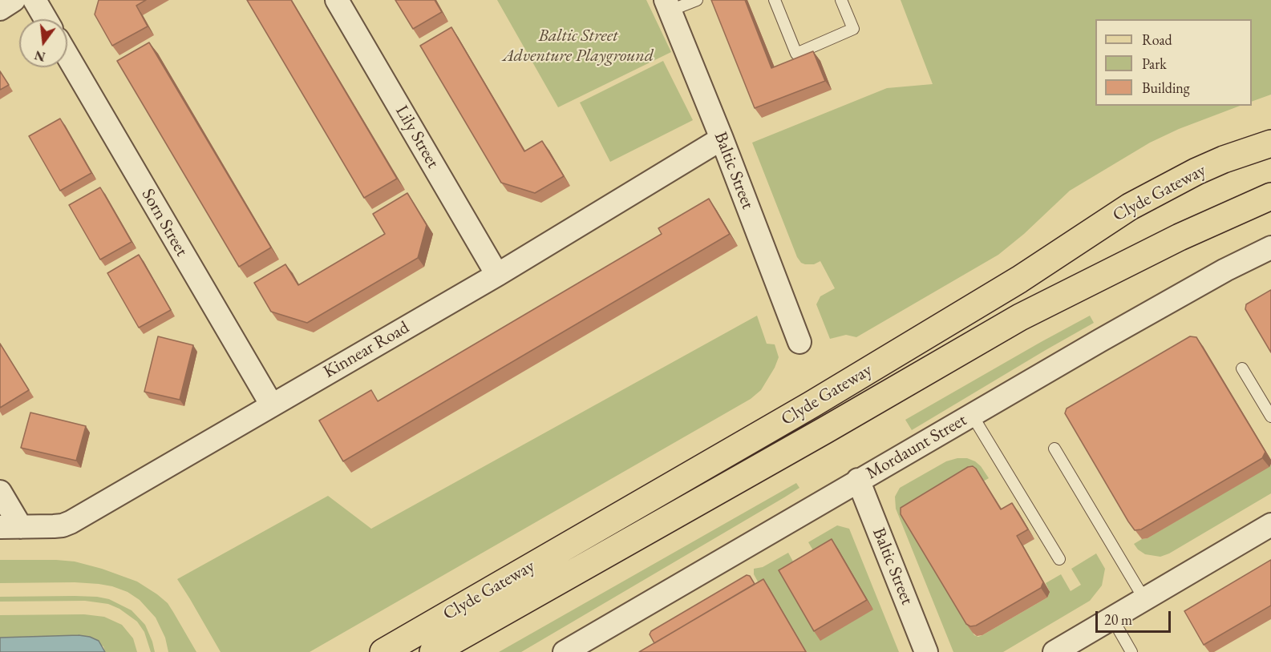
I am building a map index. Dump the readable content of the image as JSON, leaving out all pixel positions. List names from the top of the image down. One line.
{"streets":{"main road":["Clyde Gateway"],"street":["Lily Street","Baltic Street","Sorn Street","Kinnear Road","Mordaunt Street"]},"crossings":[["Lily Street","Kinnear Road"],["Baltic Street","Kinnear Road"],["Baltic Street","Mordaunt Street"],["Sorn Street","Kinnear Road"]],"parks":["Baltic Street Adventure Playground"],"legend":["Road","Park","Building"],"scale_bar":"20 m","north":"bottom"}
